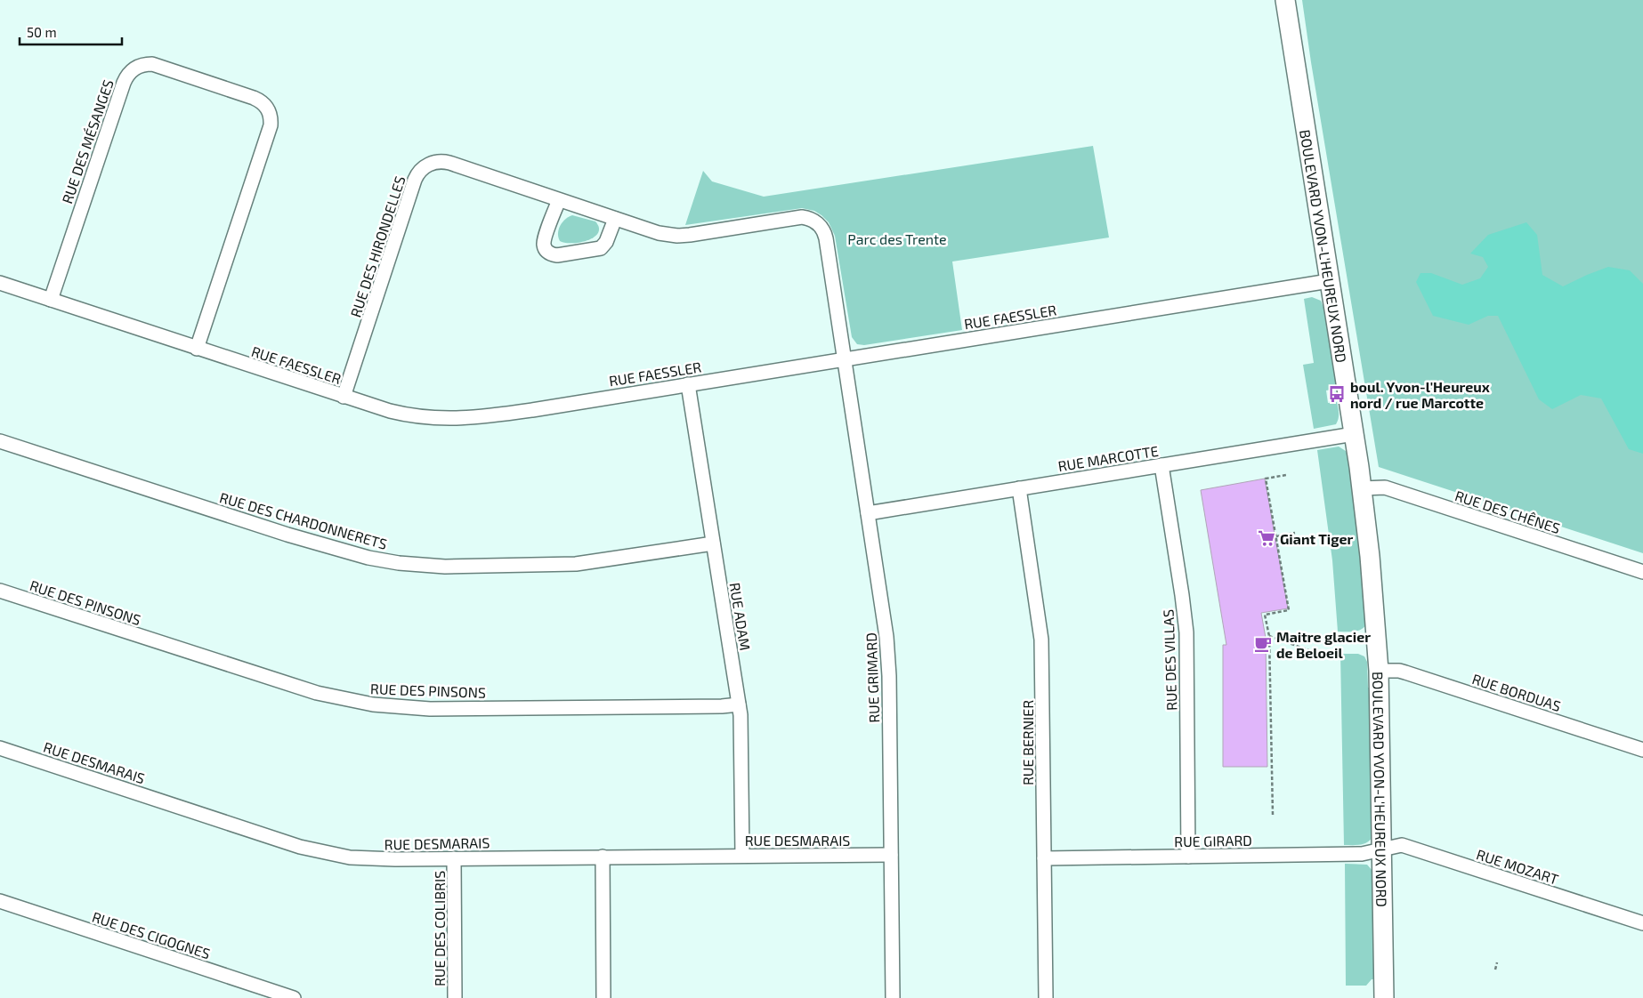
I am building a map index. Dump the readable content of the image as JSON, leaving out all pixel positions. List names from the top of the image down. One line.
{"streets":{"street":["RUE DES MÉSANGES","BOULEVARD YVON-L'HEUREUX NORD","RUE DES HIRONDELLES","RUE FAESSLER","RUE MARCOTTE","RUE DES CHÊNES","RUE DES CHARDONNERETS","RUE DES PINSONS","RUE ADAM","RUE DES VILLAS","RUE GRIMARD","RUE BORDUAS","RUE BERNIER","RUE DESMARAIS","RUE GIRARD","RUE MOZART","RUE DES COLIBRIS","RUE DES CIGOGNES"]},"crossings":[["RUE DES MÉSANGES","RUE FAESSLER"],["BOULEVARD YVON-L'HEUREUX NORD","RUE FAESSLER"],["BOULEVARD YVON-L'HEUREUX NORD","RUE MARCOTTE"],["BOULEVARD YVON-L'HEUREUX NORD","RUE DES CHÊNES"],["BOULEVARD YVON-L'HEUREUX NORD","RUE BORDUAS"],["BOULEVARD YVON-L'HEUREUX NORD","RUE GIRARD"],["BOULEVARD YVON-L'HEUREUX NORD","RUE MOZART"],["RUE DES HIRONDELLES","RUE FAESSLER"],["RUE DES HIRONDELLES","RUE GRIMARD"],["RUE FAESSLER","RUE ADAM"],["RUE FAESSLER","RUE GRIMARD"],["RUE MARCOTTE","RUE DES VILLAS"],["RUE MARCOTTE","RUE GRIMARD"],["RUE MARCOTTE","RUE BERNIER"],["RUE DES CHARDONNERETS","RUE ADAM"],["RUE DES PINSONS","RUE ADAM"],["RUE ADAM","RUE DESMARAIS"],["RUE DES VILLAS","RUE GIRARD"],["RUE GRIMARD","RUE DESMARAIS"],["RUE BERNIER","RUE GIRARD"],["RUE DESMARAIS","RUE DES COLIBRIS"],["RUE GIRARD","RUE MOZART"]],"parks":["Parc des Trente"],"places":{"bus stop":["boul. Yvon-l'Heureux nord / rue Marcotte"],"supermarket":["Giant Tiger"],"cafe":["Maitre glacier de Beloeil"]},"scale_bar":"50 m"}
